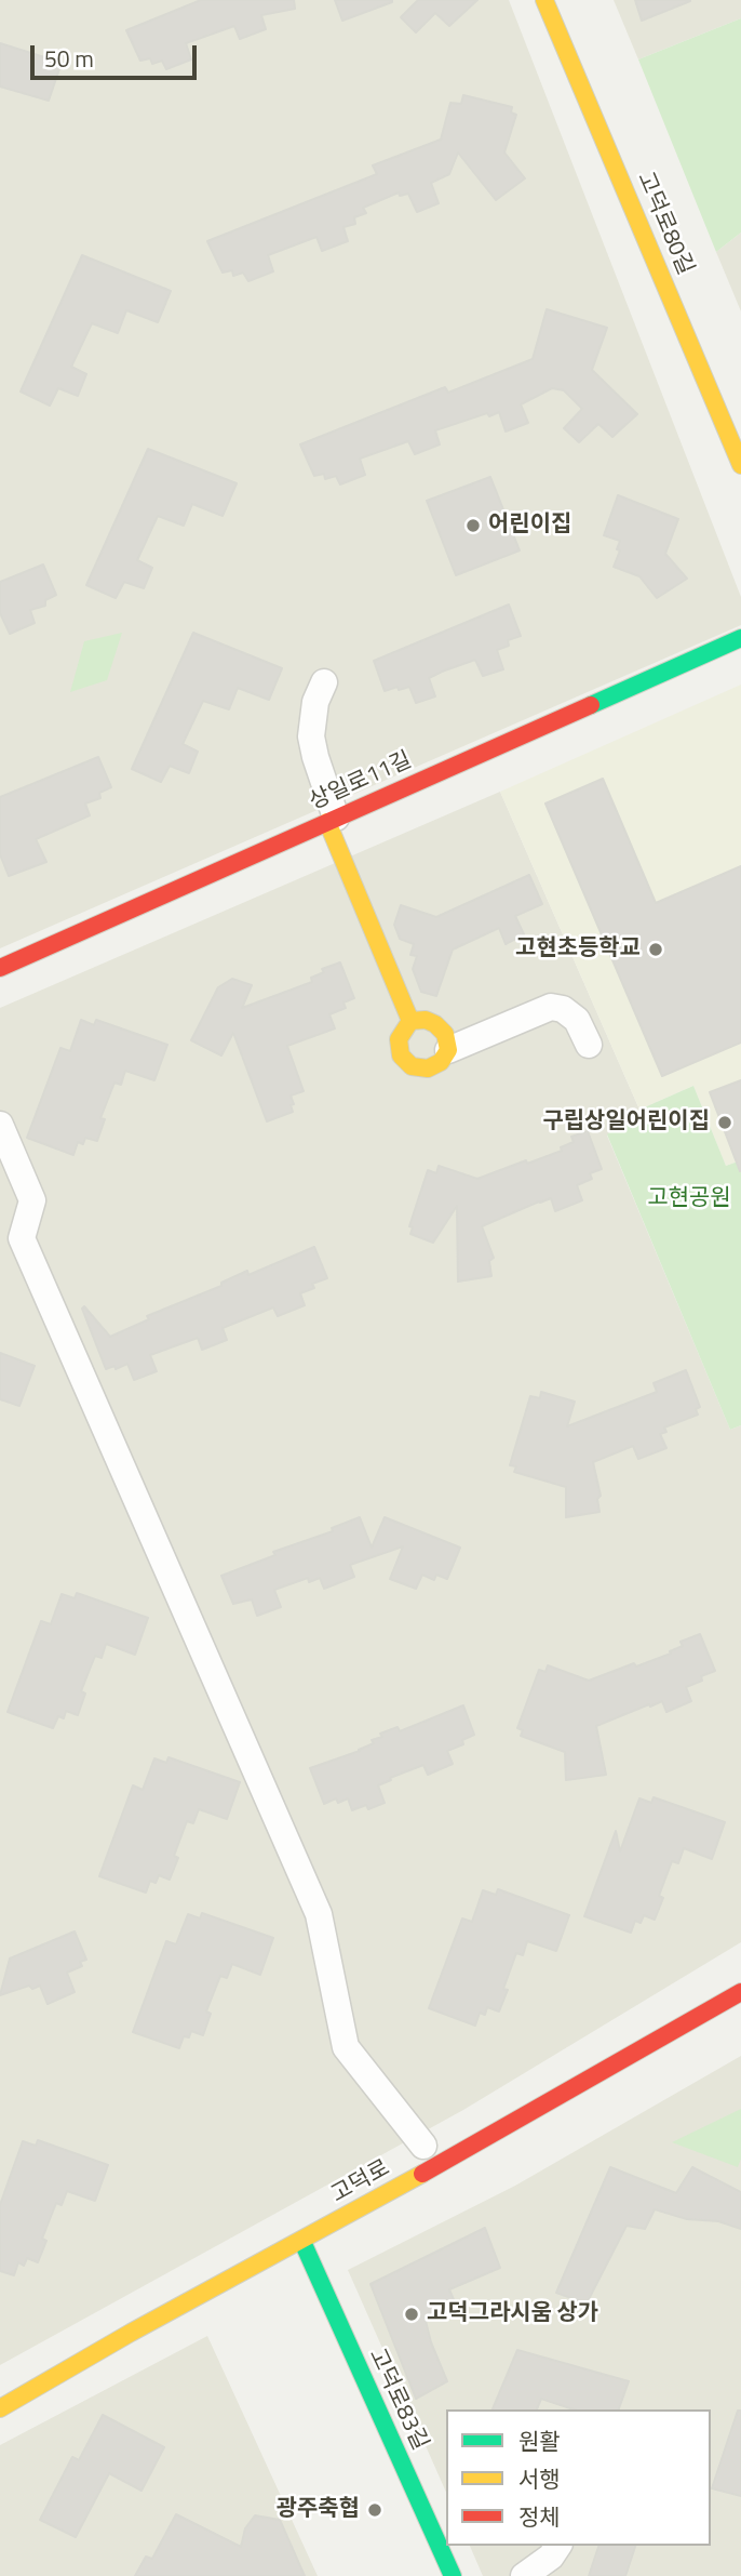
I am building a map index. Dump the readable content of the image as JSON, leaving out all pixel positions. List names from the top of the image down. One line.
{"streets":{"street":["고덕로80길","상일로11길","고덕로","고덕로83길"]},"crossings":[["고덕로","고덕로83길"]],"parks":["고현공원"],"places":["어린이집","고현초등학교","구립상일어린이집","고덕그라시움 상가","광주축협"],"legend":["원활","서행","정체"],"scale_bar":"50 m"}
